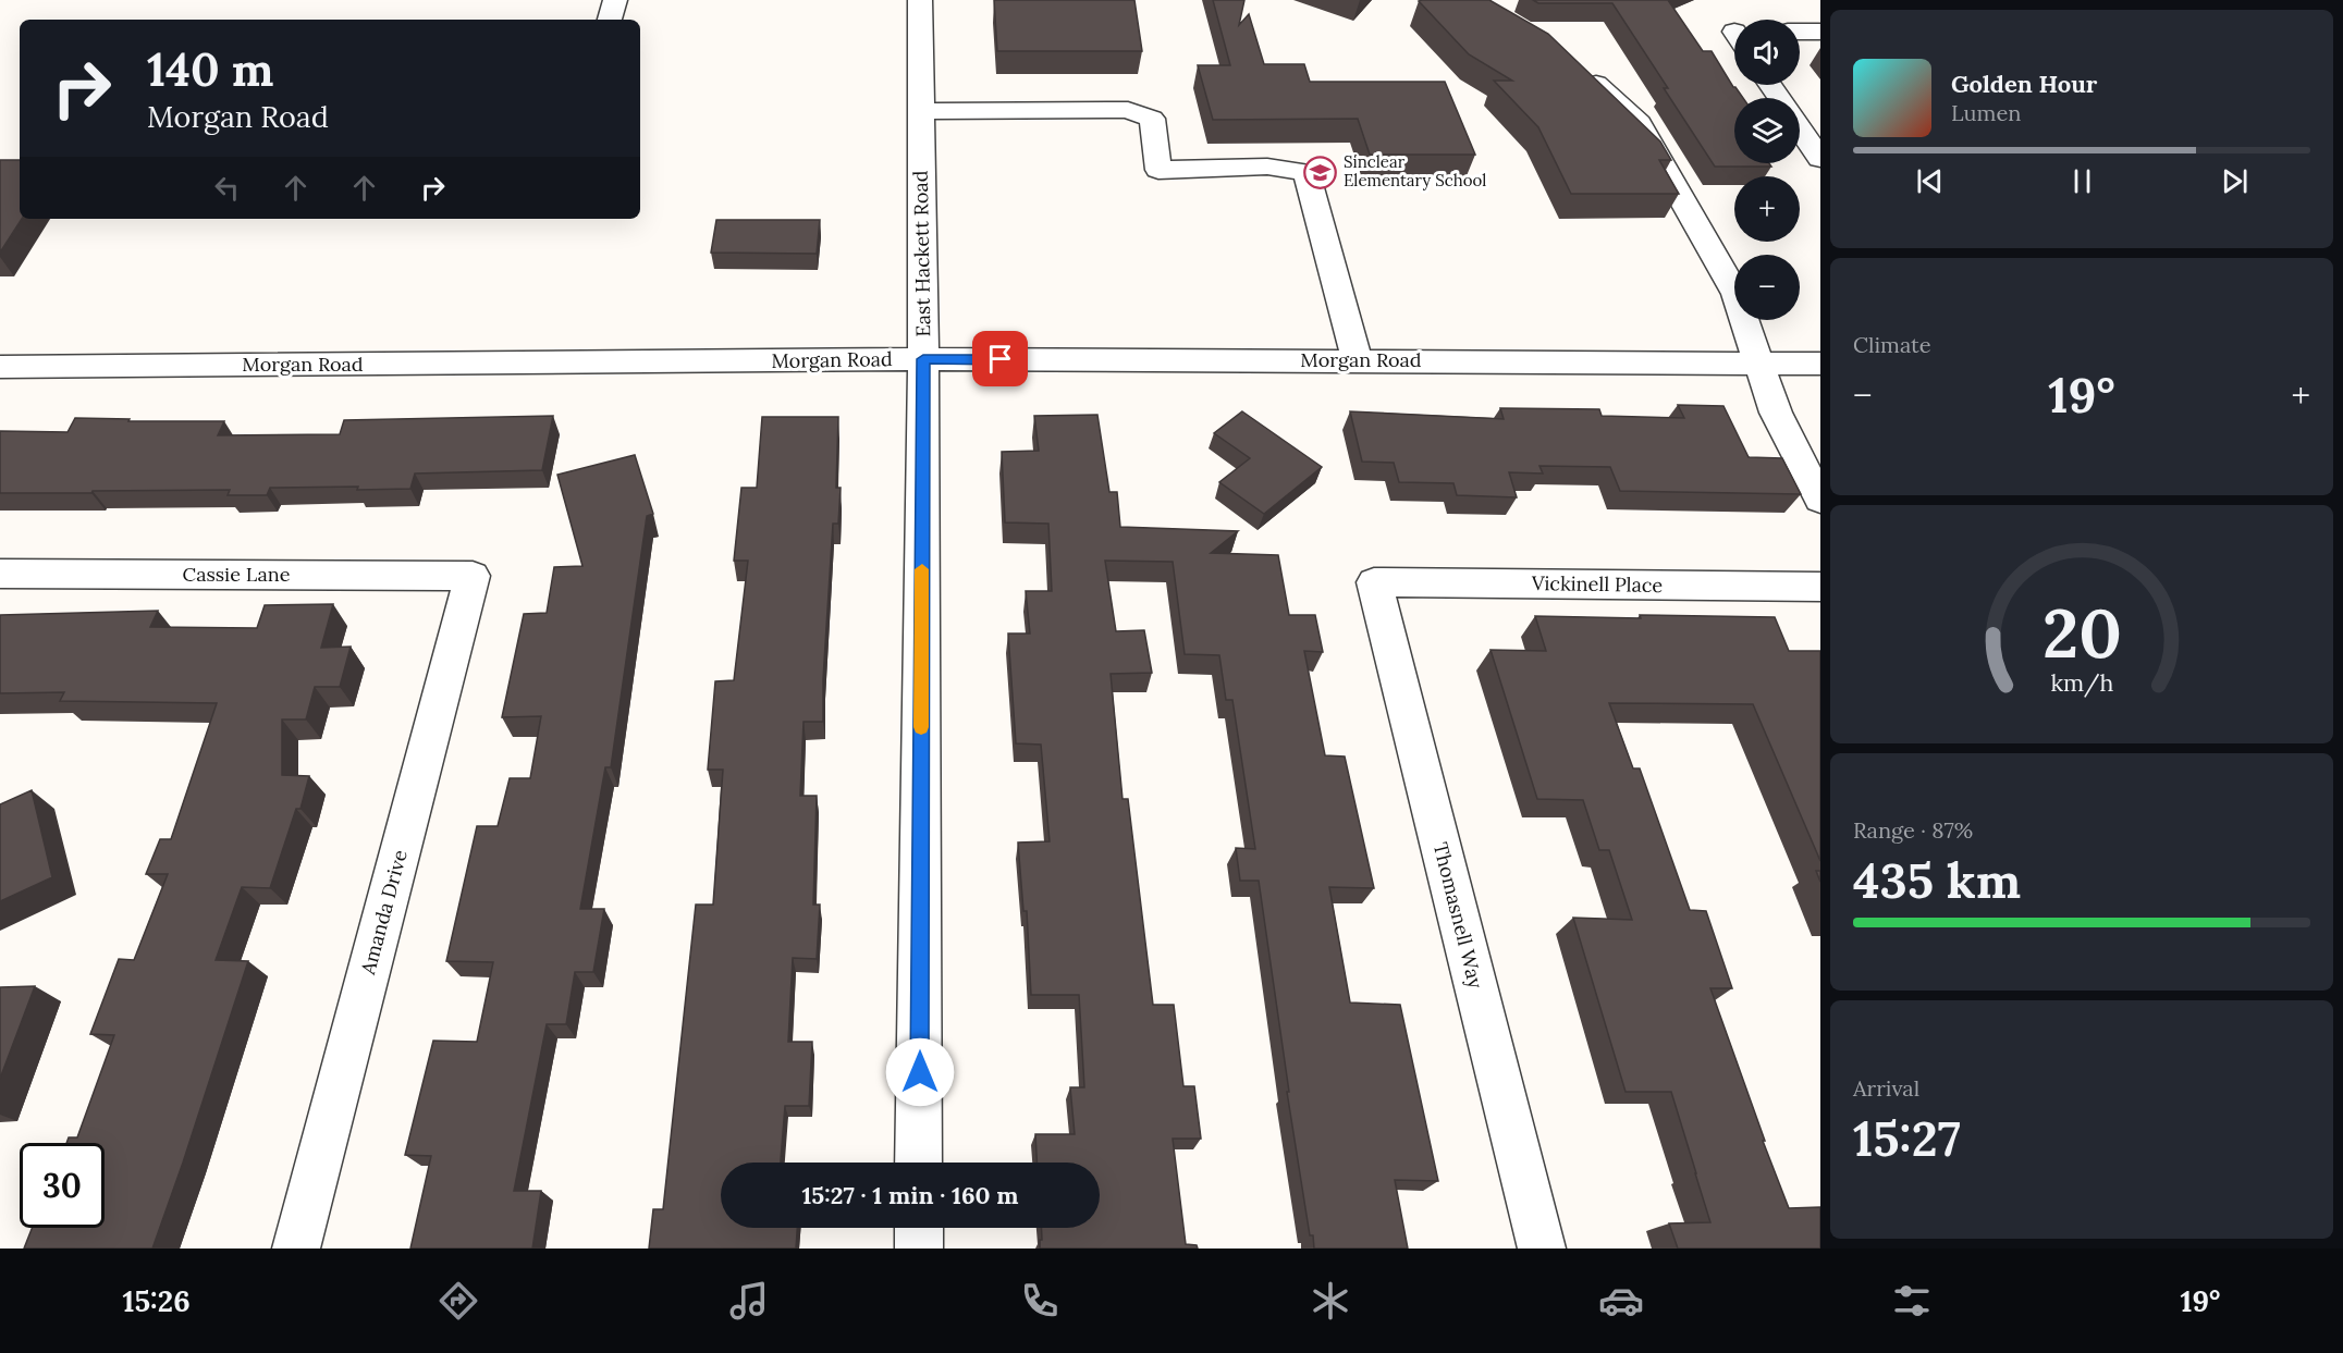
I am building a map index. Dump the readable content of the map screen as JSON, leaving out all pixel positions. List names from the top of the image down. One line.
{"streets":{"street":["East Hackett Road","Morgan Road","Cassie Lane","Vickinell Place","Amanda Drive","Thomasnell Way"]},"crossings":[["East Hackett Road","Morgan Road"],["Cassie Lane","Amanda Drive"],["Vickinell Place","Thomasnell Way"]],"places":{"school or university":["Sinclear Elementary School"]},"page":{"map_buttons":["+","−"],"turn":["140 m","Morgan Road"],"song":["Golden Hour","Lumen"],"tile":["Climate",["Range · 87%","435 km"],["Arrival","15:27"]],"heat":["−","19°","+"],"limit":"30","trip":"15:27 · 1 min · 160 m","tabs":["15:26","19°"],"gauge":["20","km/h"]}}
